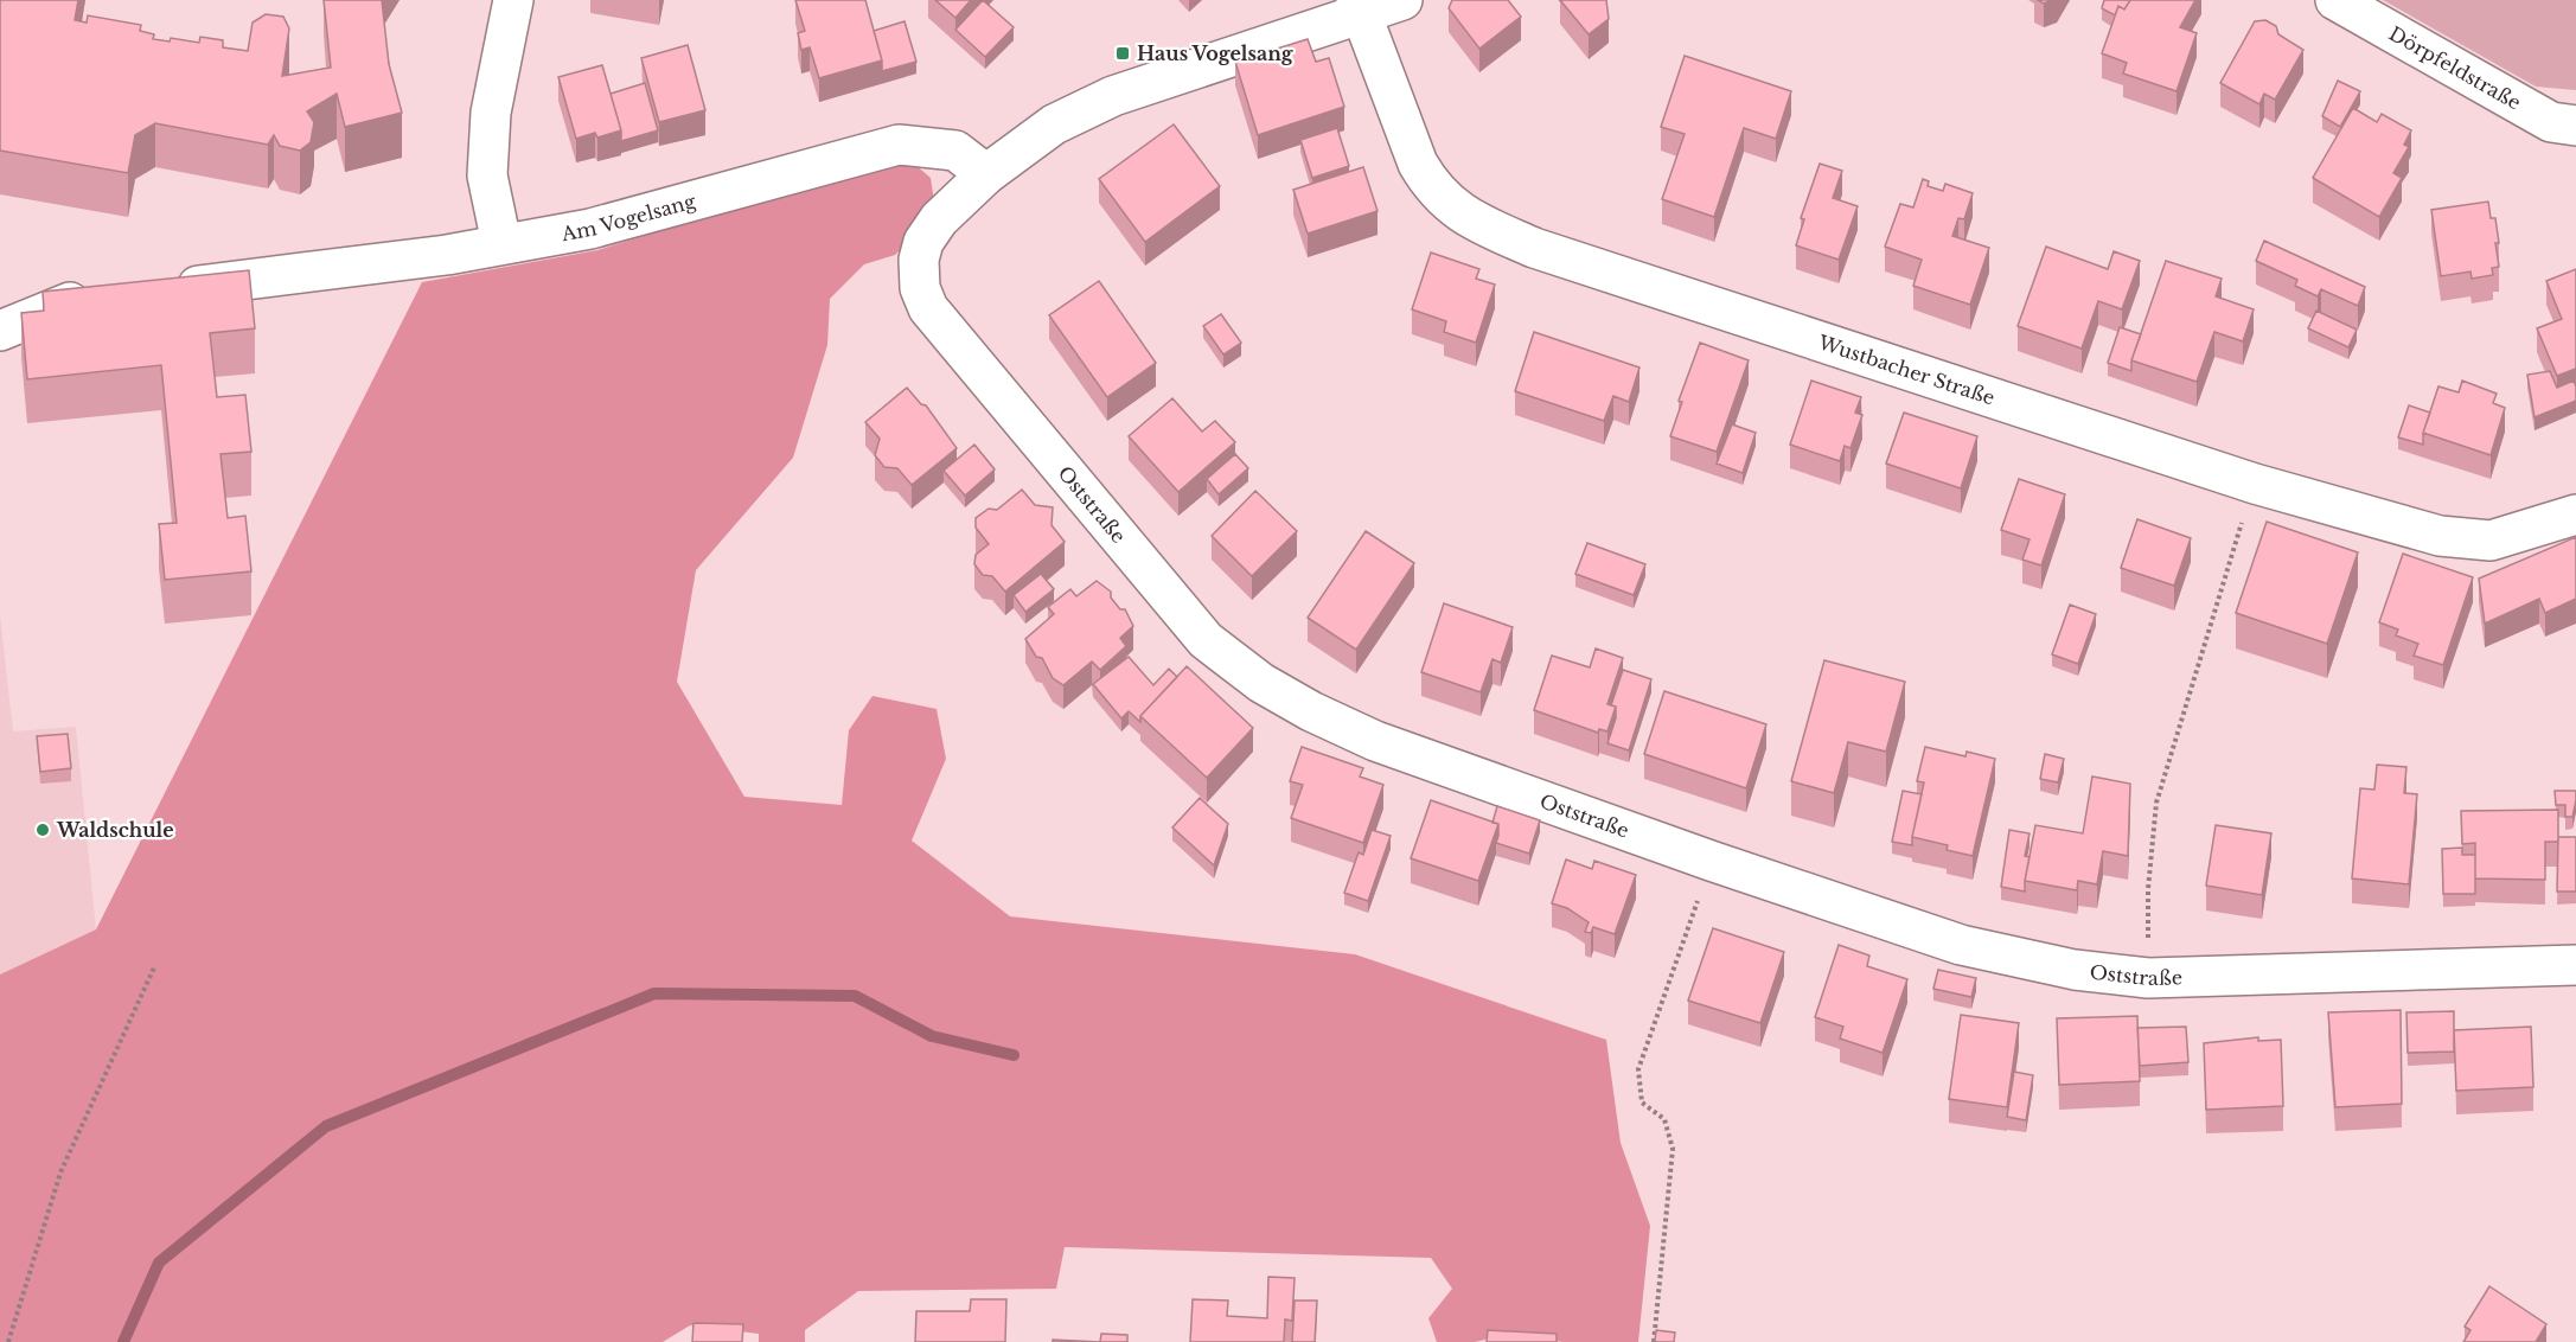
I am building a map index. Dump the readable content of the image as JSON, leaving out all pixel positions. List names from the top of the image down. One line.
{"streets":{"street":["Dörpfeldstraße","Am Vogelsang","Wustbacher Straße","Oststraße"]},"crossings":[["Am Vogelsang","Oststraße"],["Wustbacher Straße","Oststraße"]],"places":{"transit":["Haus Vogelsang"],"other":["Waldschule"]}}
